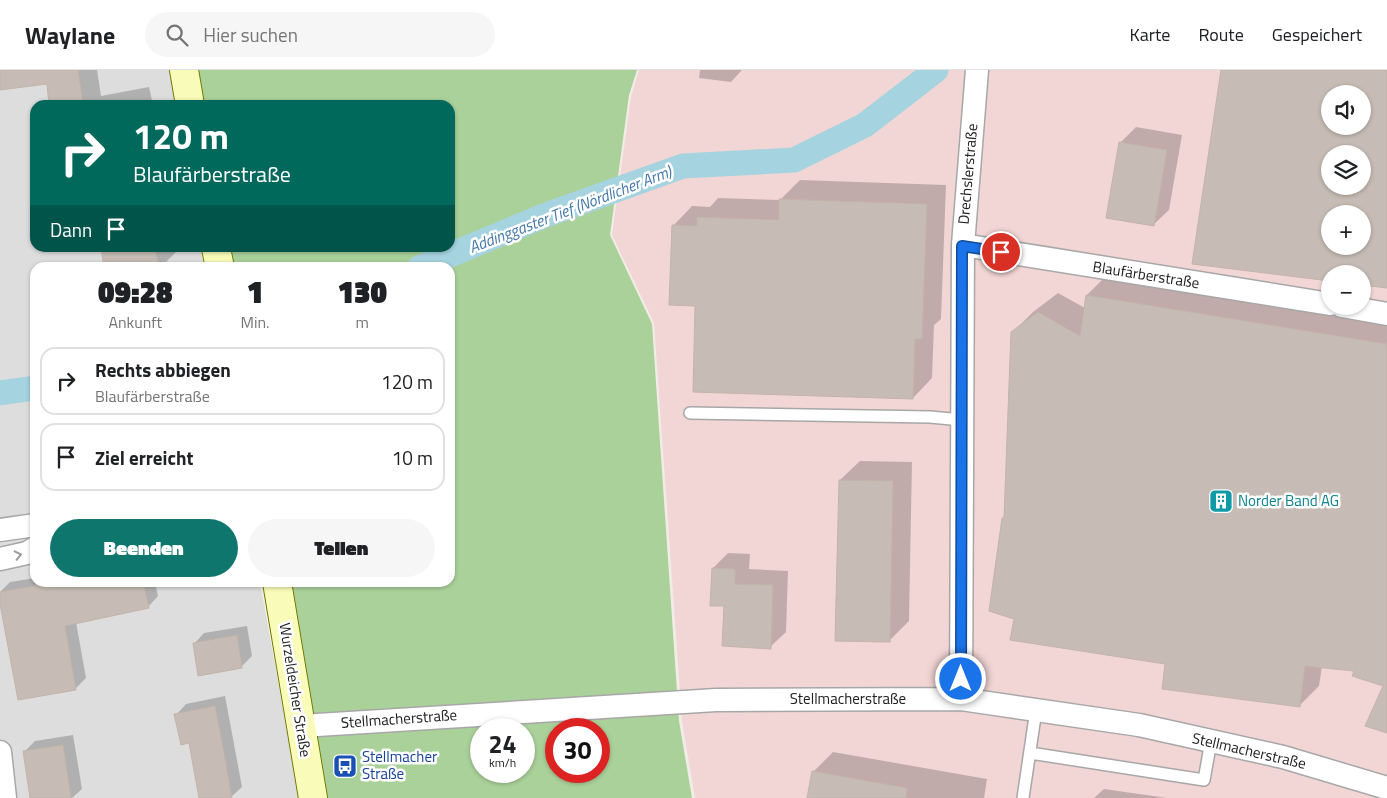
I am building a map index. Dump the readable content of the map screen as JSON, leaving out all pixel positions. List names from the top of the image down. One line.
{"streets":{"main road":["Wurzeldeicher Straße"],"street":["Drechslerstraße","Blaufärberstraße","Stellmacherstraße"]},"crossings":[["Drechslerstraße","Blaufärberstraße"],["Drechslerstraße","Stellmacherstraße"],["Wurzeldeicher Straße","Stellmacherstraße"]],"water":["Addinggaster Tief (Nördlicher Arm)"],"places":{"building":["Norder Band AG"],"bus stop":["Stellmacher Straße"]},"page":{"header":"Waylane","search":"Hier suchen","nav":["Karte","Route","Gespeichert"],"map_buttons":["+","−"],"turn":["120 m","Blaufärberstraße"],"then":"Dann","eta":["09:28","Ankunft","1","Min.","130","m"],"list":[{"name":"Rechts abbiegen","note":"Blaufärberstraße","value":"120 m"},{"name":"Ziel erreicht","value":"10 m"}],"buttons":["Beenden","Teilen"],"speed":"24 km/h","limit":"30"}}
